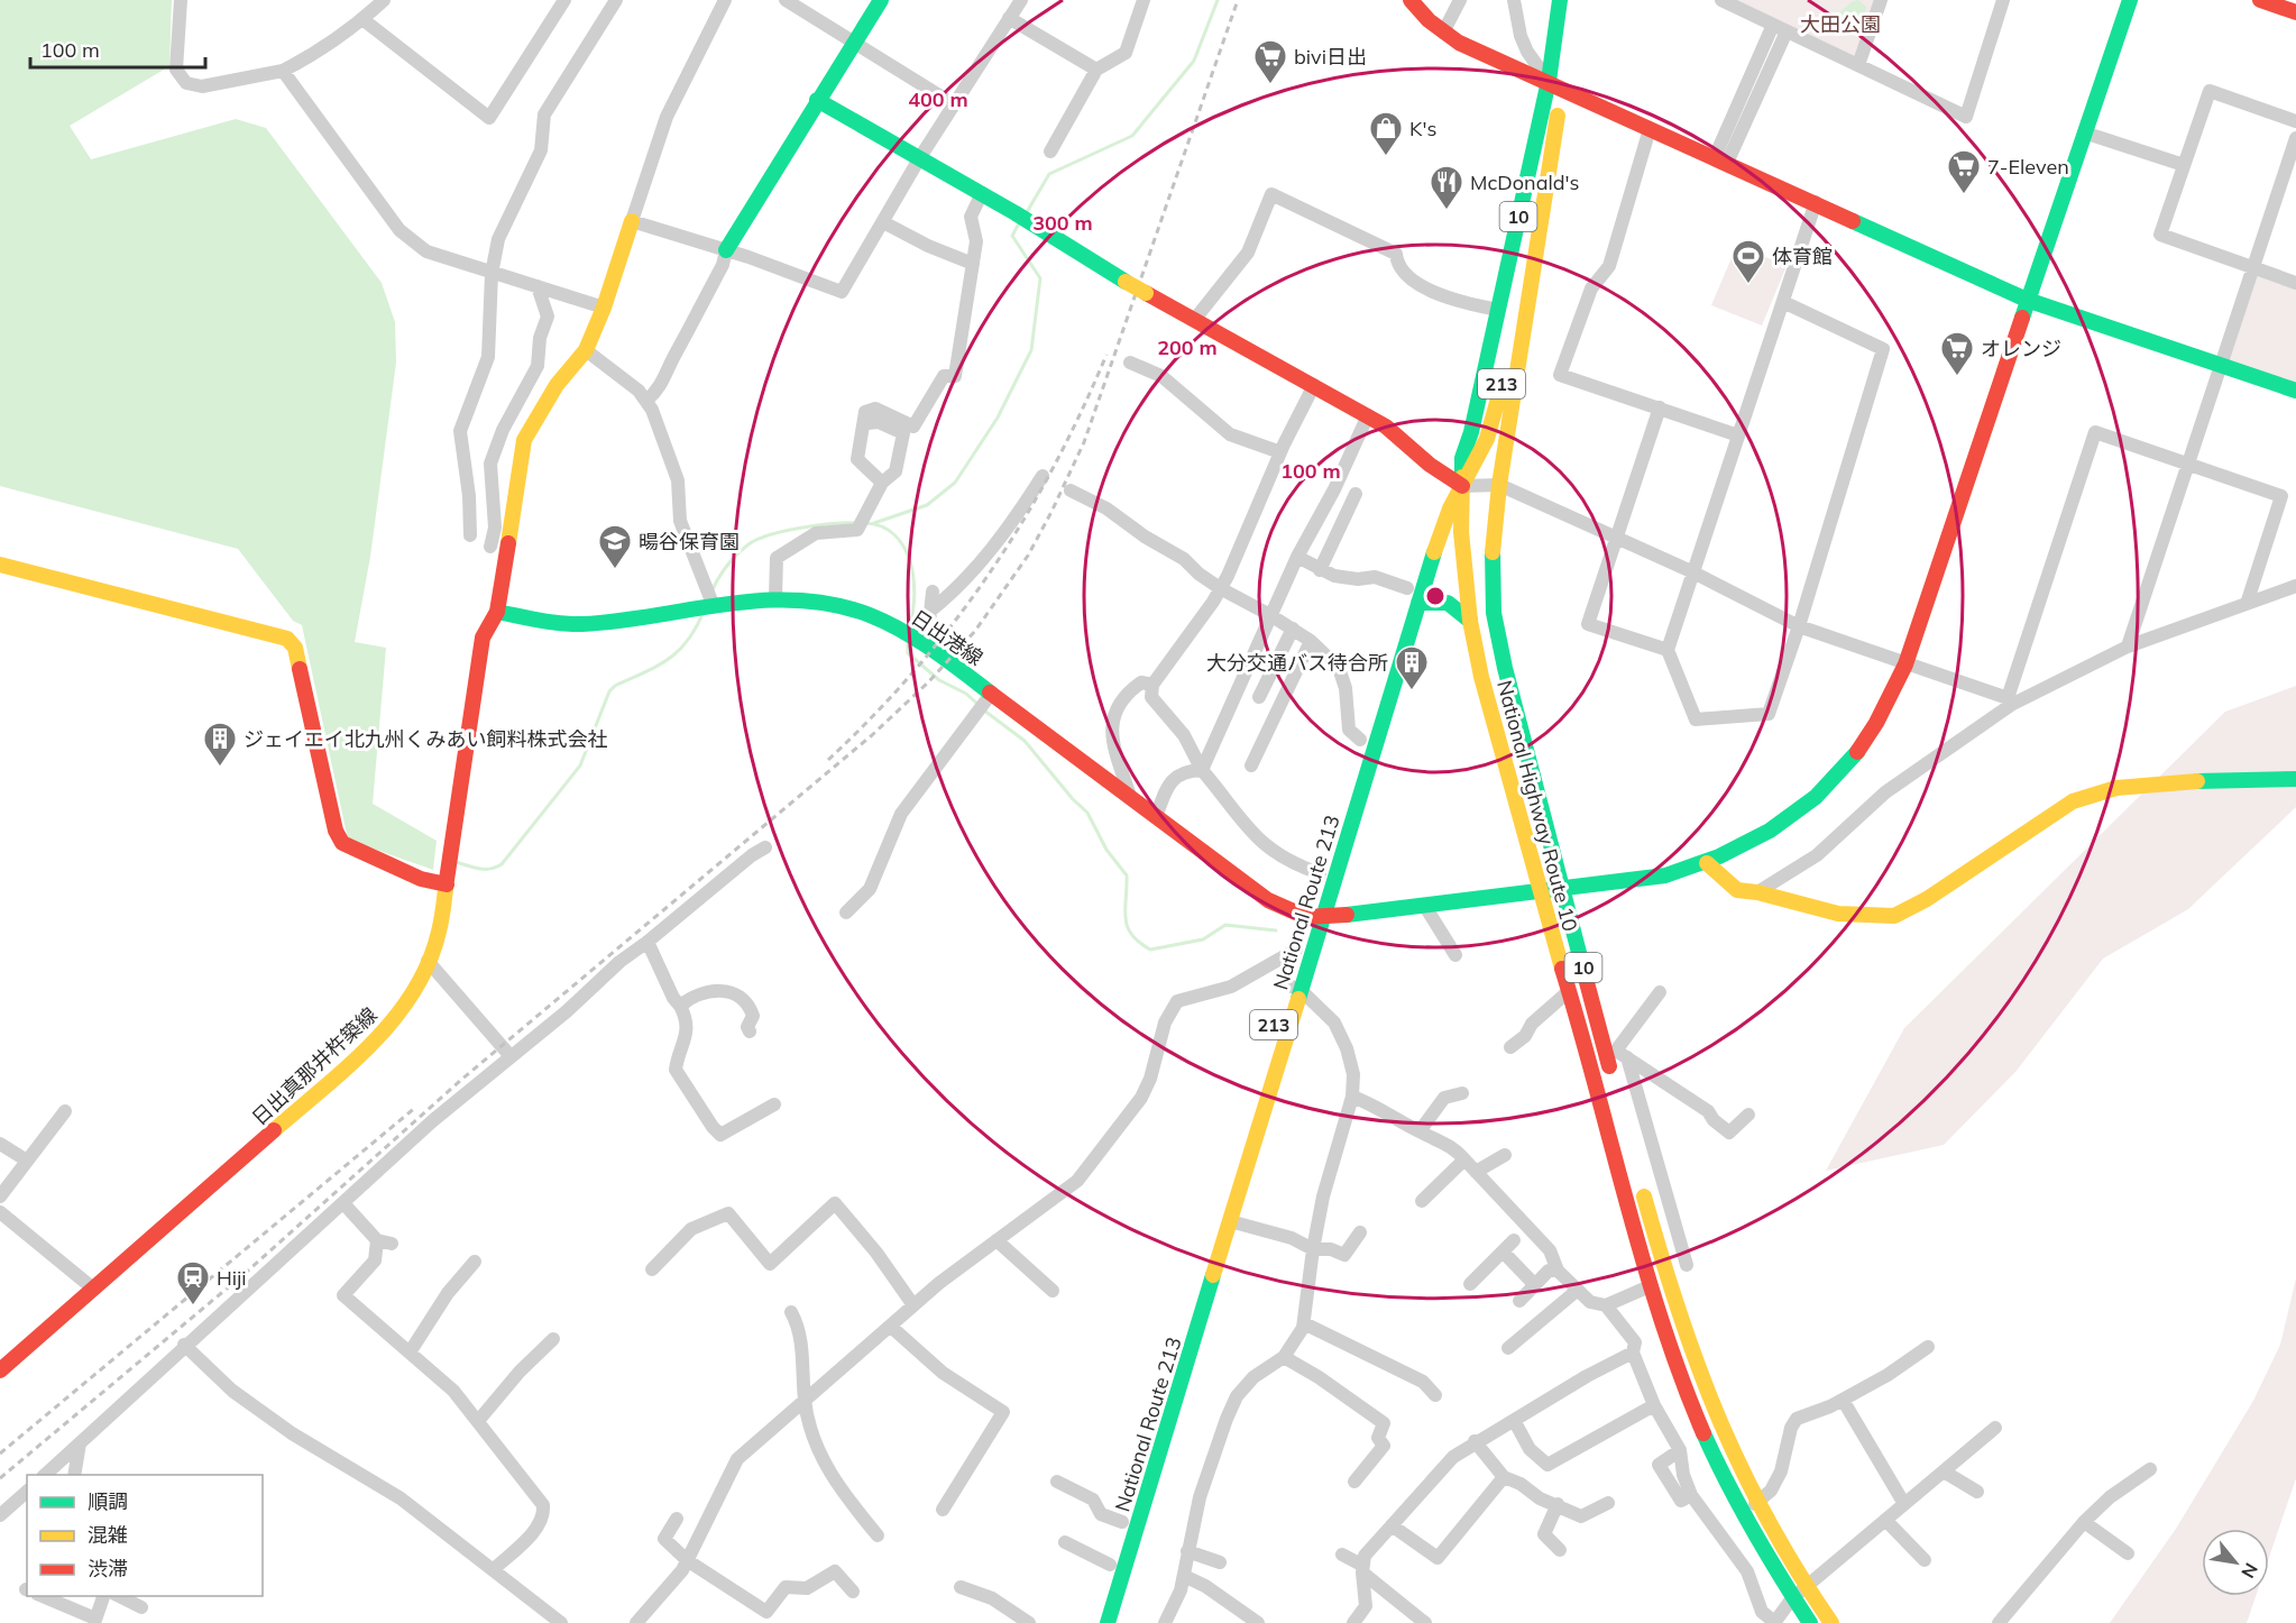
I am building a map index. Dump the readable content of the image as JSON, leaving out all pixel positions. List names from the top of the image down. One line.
{"streets":{"main road":["10","213","日出港線","National Highway Route 10","National Route 213","日出真那井杵築線"]},"crossings":[["日出港線","National Highway Route 10"],["日出港線","National Route 213"],["日出港線","日出真那井杵築線"],["National Highway Route 10","National Route 213"]],"parks":["大田公園"],"places":{"supermarket":["bivi日出","7-Eleven","オレンジ"],"shop":["K's"],"restaurant":["McDonald's"],"sports":["体育館"],"school or university":["暘谷保育園"],"building":["大分交通バス待合所","ジェイエイ北九州くみあい飼料株式会社"],"station":["Hiji"]},"legend":["順調","混雑","渋滞"],"scale_bar":"100 m","north":"bottom right","rings":["400 m","300 m","200 m","100 m"]}
